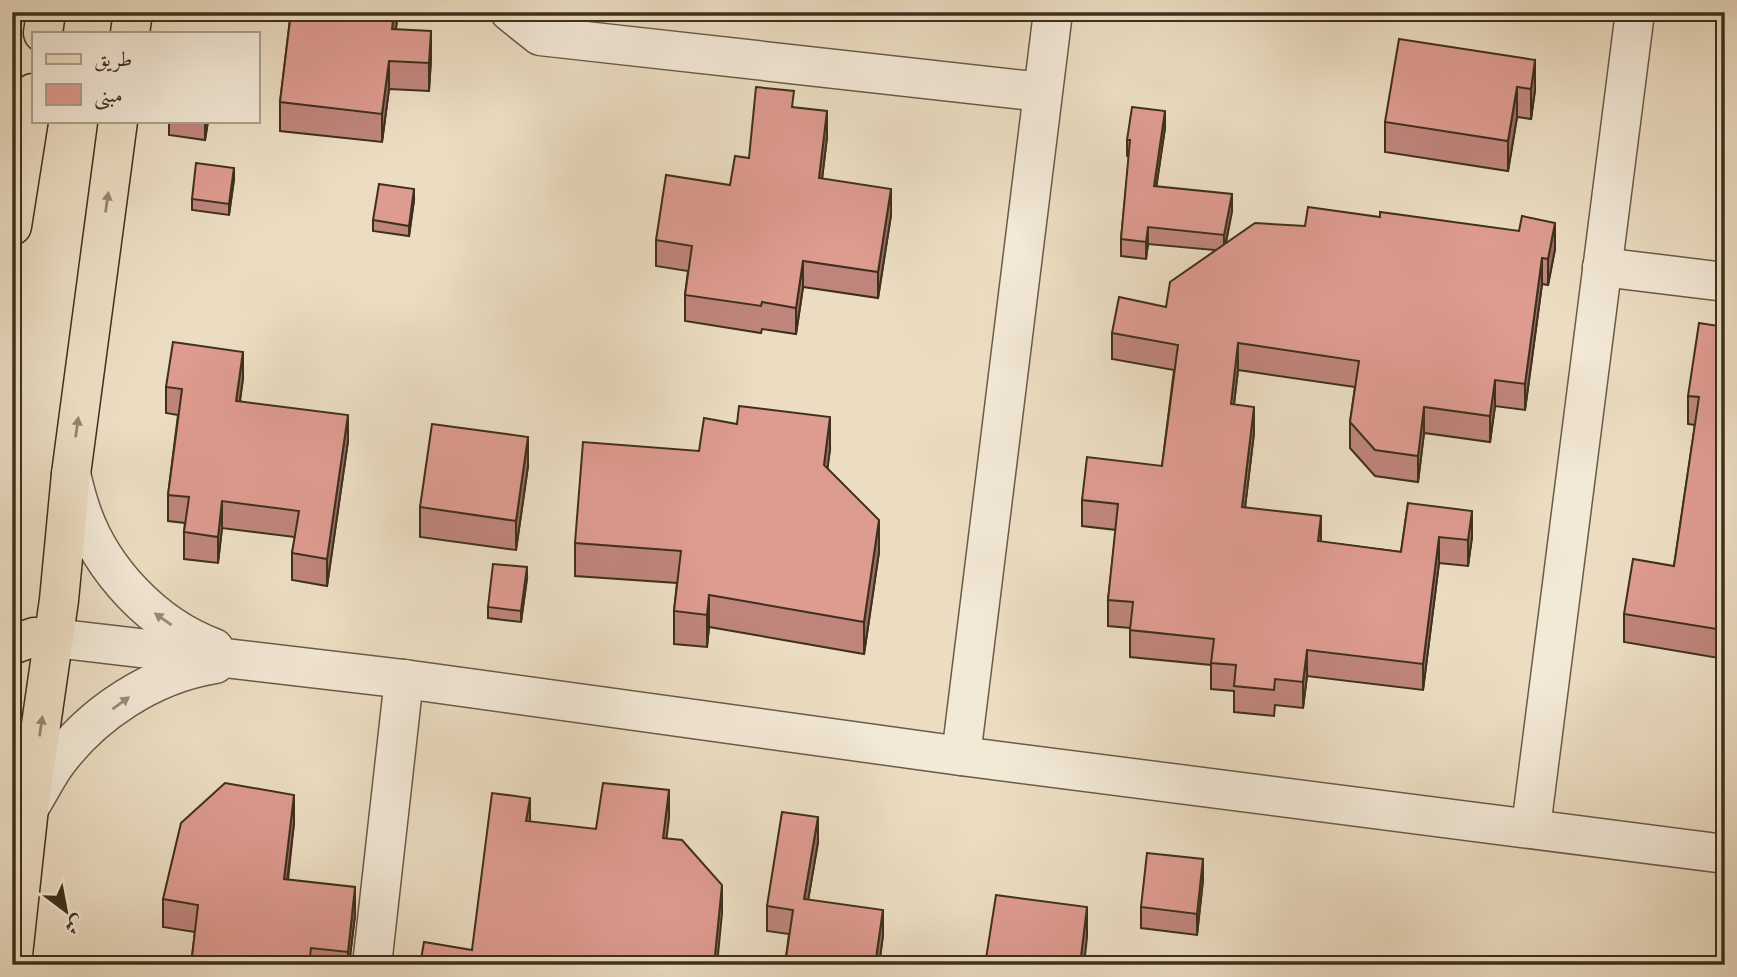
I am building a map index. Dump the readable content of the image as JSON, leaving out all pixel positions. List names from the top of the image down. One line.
{"legend":["طريق","مبنى"],"north":"bottom right"}
